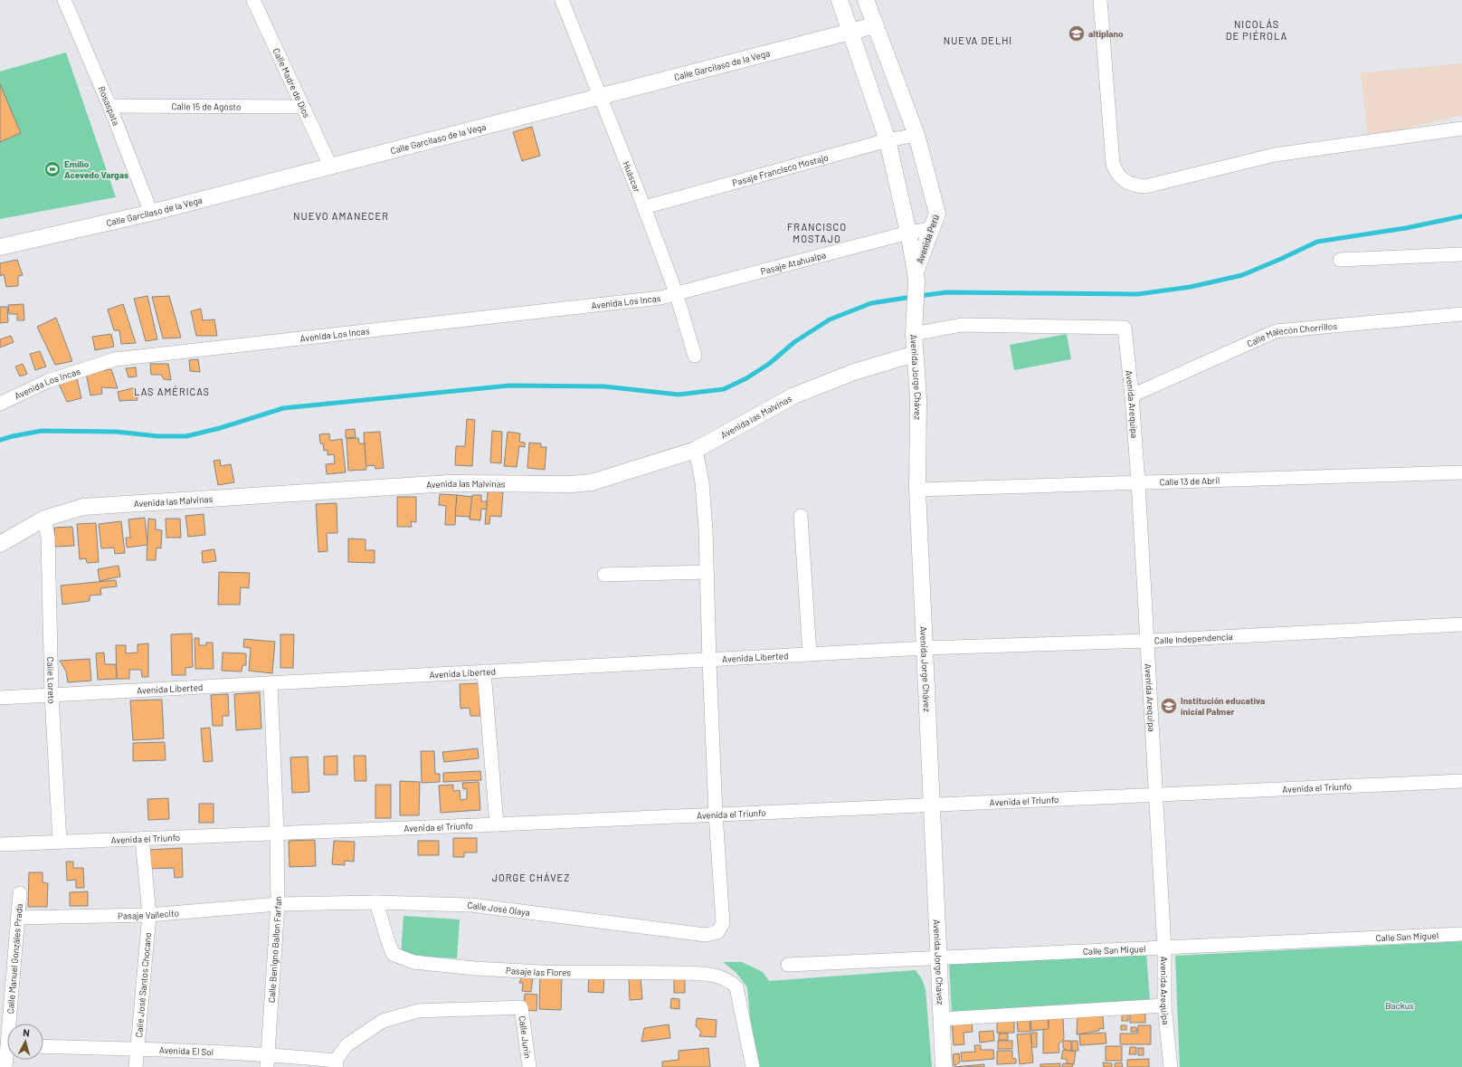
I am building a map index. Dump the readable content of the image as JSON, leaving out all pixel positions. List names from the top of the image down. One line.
{"streets":{"street":["Calle Garcilaso de la Vega","Calle Madre de Dios","Rosaspata","Calle 15 de Agosto","Pasaje Francisco Mostajo","Huáscar","Avenida Perú","Pasaje Atahualpa","Avenida Los Incas","Calle Malecón Chorrillos","Avenida Jorge Chávez","Avenida Arequipa","Avenida las Malvinas","Calle 13 de Abril","Calle Independencia","Avenida Liberted","Calle Loreto","Avenida el Triunfo","Calle José Olaya","Pasaje Vallecito","Calle San Miguel","Calle Benigno Ballon Farfan","Calle Manuel Gonzáles Prada","Pasaje las Flores","Calle José Santos Chocano","Calle Junin","Avenida El Sol"]},"crossings":[["Calle Garcilaso de la Vega","Calle Madre de Dios"],["Calle Garcilaso de la Vega","Rosaspata"],["Calle Garcilaso de la Vega","Huáscar"],["Calle Garcilaso de la Vega","Avenida Perú"],["Calle Madre de Dios","Calle 15 de Agosto"],["Rosaspata","Calle 15 de Agosto"],["Pasaje Francisco Mostajo","Huáscar"],["Pasaje Francisco Mostajo","Avenida Perú"],["Huáscar","Pasaje Atahualpa"],["Huáscar","Avenida Los Incas"],["Avenida Perú","Pasaje Atahualpa"],["Avenida Perú","Avenida Jorge Chávez"],["Pasaje Atahualpa","Avenida Los Incas"],["Calle Malecón Chorrillos","Avenida Arequipa"],["Avenida Jorge Chávez","Avenida Arequipa"],["Avenida Jorge Chávez","Avenida las Malvinas"],["Avenida Jorge Chávez","Calle 13 de Abril"],["Avenida Jorge Chávez","Calle Independencia"],["Avenida Jorge Chávez","Avenida Liberted"],["Avenida Jorge Chávez","Avenida el Triunfo"],["Avenida Jorge Chávez","Calle San Miguel"],["Avenida Arequipa","Calle 13 de Abril"],["Avenida Arequipa","Calle Independencia"],["Avenida Arequipa","Avenida el Triunfo"],["Avenida Arequipa","Calle San Miguel"],["Avenida las Malvinas","Calle Loreto"],["Calle Independencia","Avenida Liberted"],["Avenida Liberted","Calle Loreto"],["Avenida Liberted","Calle Benigno Ballon Farfan"],["Calle Loreto","Avenida el Triunfo"],["Avenida el Triunfo","Calle José Olaya"],["Avenida el Triunfo","Calle Benigno Ballon Farfan"],["Avenida el Triunfo","Calle José Santos Chocano"],["Calle José Olaya","Pasaje Vallecito"],["Calle José Olaya","Calle Benigno Ballon Farfan"],["Calle José Olaya","Pasaje las Flores"],["Pasaje Vallecito","Calle Benigno Ballon Farfan"],["Pasaje Vallecito","Calle Manuel Gonzáles Prada"],["Pasaje Vallecito","Calle José Santos Chocano"],["Calle Benigno Ballon Farfan","Avenida El Sol"],["Calle José Santos Chocano","Avenida El Sol"],["Calle Junin","Avenida El Sol"]],"districts":["NICOLÁS DE PIÉROLA","NUEVA DELHI","NUEVO AMANECER","FRANCISCO MOSTAJO","LAS AMÉRICAS","JORGE CHÁVEZ"],"parks":["Backus"],"places":{"school or university":["altiplano","Institución educativa inicial Palmer"],"sports":["Emilio Acevedo Vargas"]},"north":"top"}
